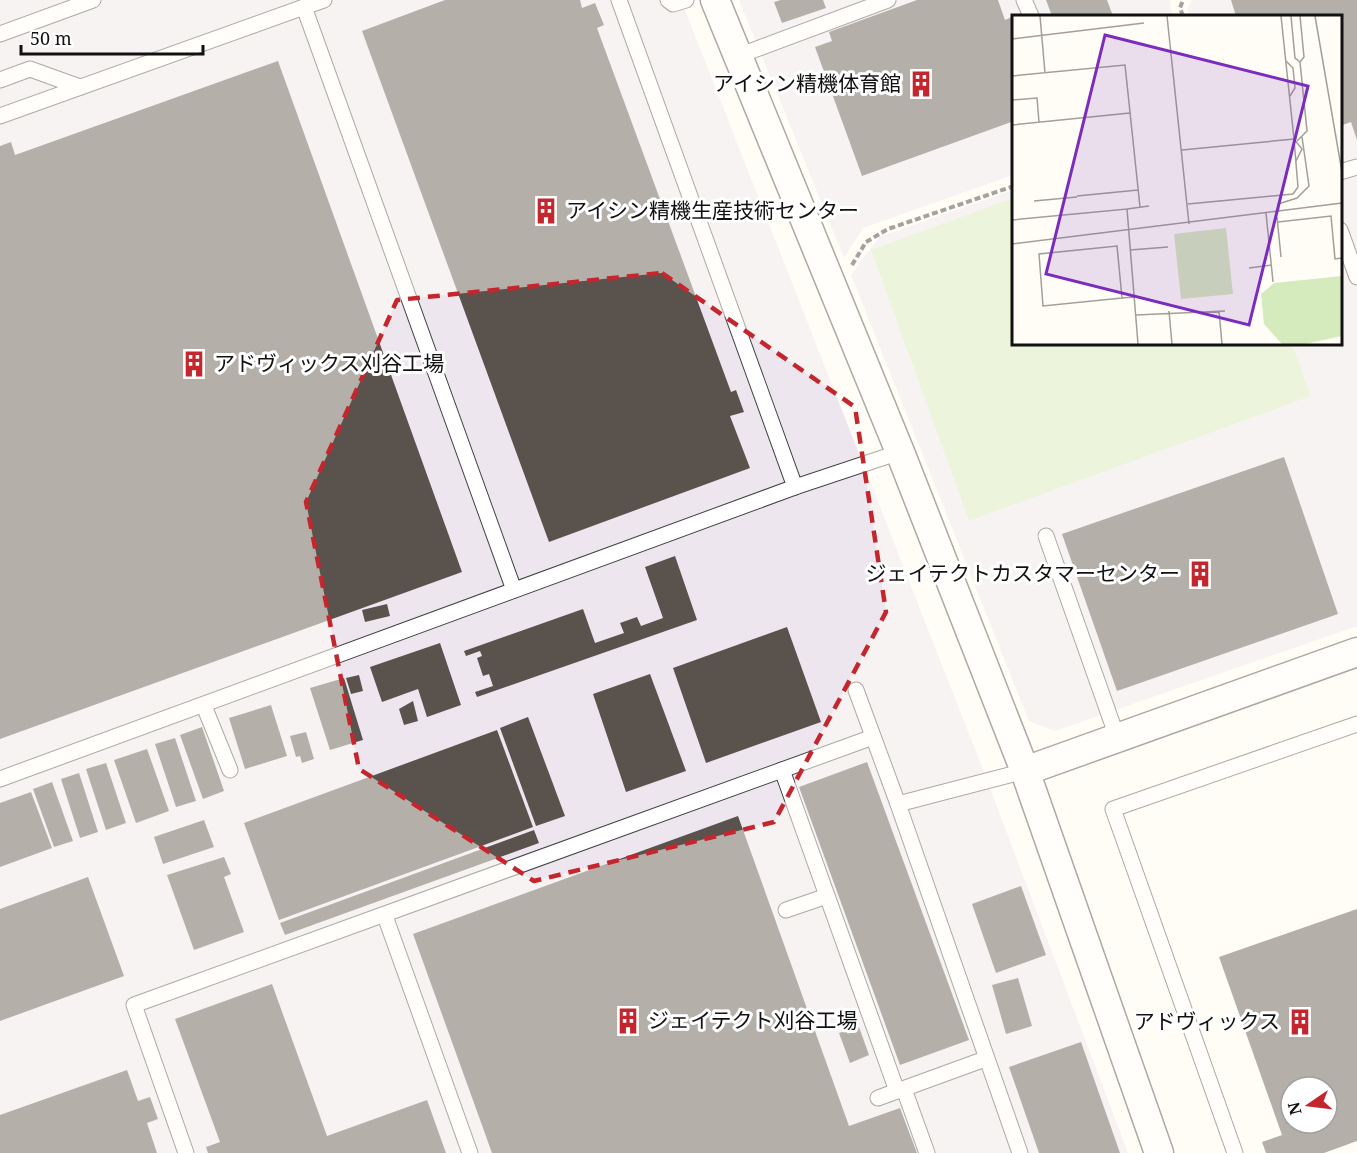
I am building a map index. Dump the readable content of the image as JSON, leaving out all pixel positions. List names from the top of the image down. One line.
{"places":{"building":["アイシン精機体育館","アイシン精機生産技術センター","アドヴィックス刈谷工場","ジェイテクトカスタマーセンター","ジェイテクト刈谷工場","アドヴィックス"]},"scale_bar":"50 m","north":"left"}
